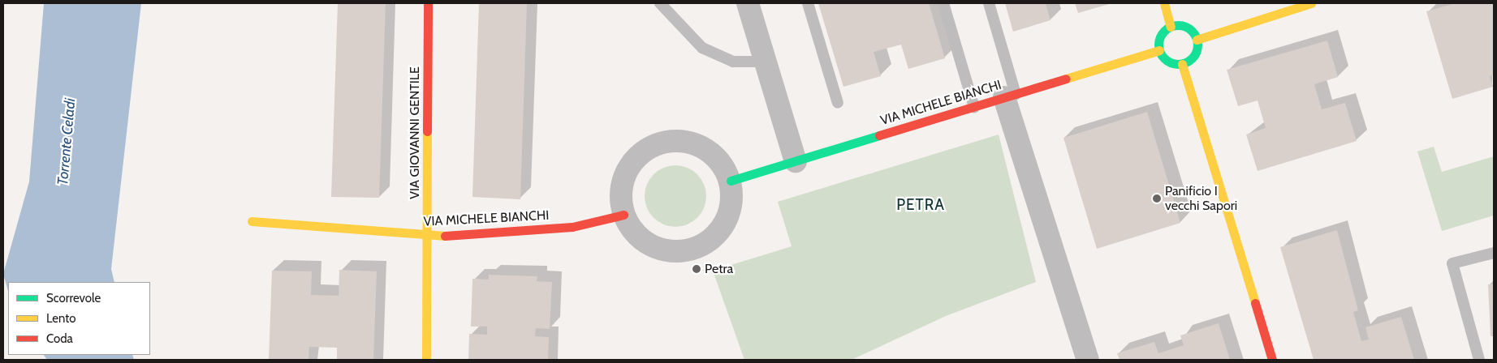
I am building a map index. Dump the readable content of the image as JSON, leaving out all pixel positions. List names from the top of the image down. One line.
{"streets":{"street":["VIA MICHELE BIANCHI","VIA GIOVANNI GENTILE"]},"crossings":[["VIA MICHELE BIANCHI","VIA GIOVANNI GENTILE"]],"districts":["PETRA"],"water":["Torrente Celadi"],"places":["Panificio I vecchi Sapori","Petra"],"legend":["Scorrevole","Lento","Coda"]}
